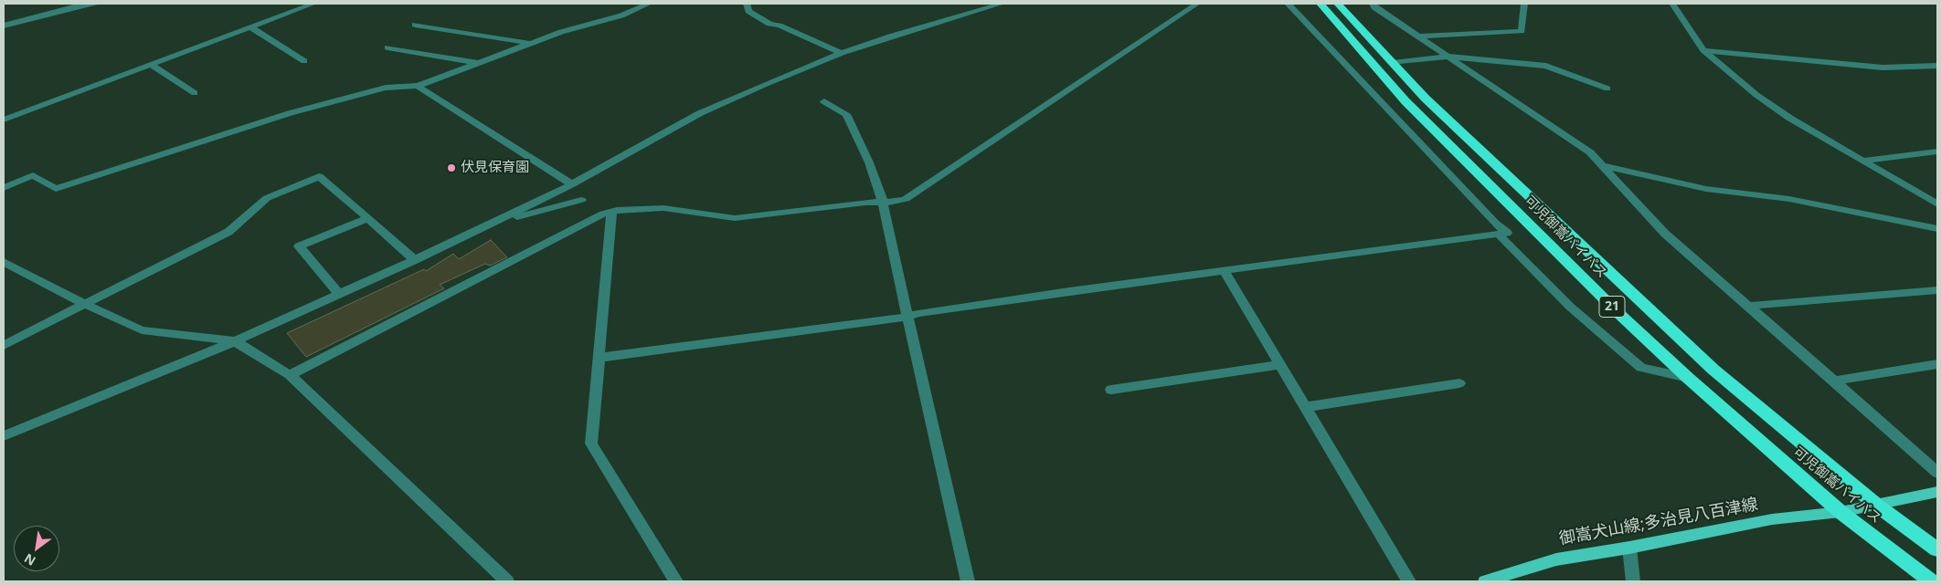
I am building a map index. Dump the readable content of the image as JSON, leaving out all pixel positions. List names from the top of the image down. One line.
{"streets":{"highway":["可児御嵩バイパス","21"],"main road":["御嵩犬山線;多治見八百津線"]},"crossings":[["可児御嵩バイパス","御嵩犬山線;多治見八百津線"]],"places":["伏見保育園"],"north":"bottom left"}
